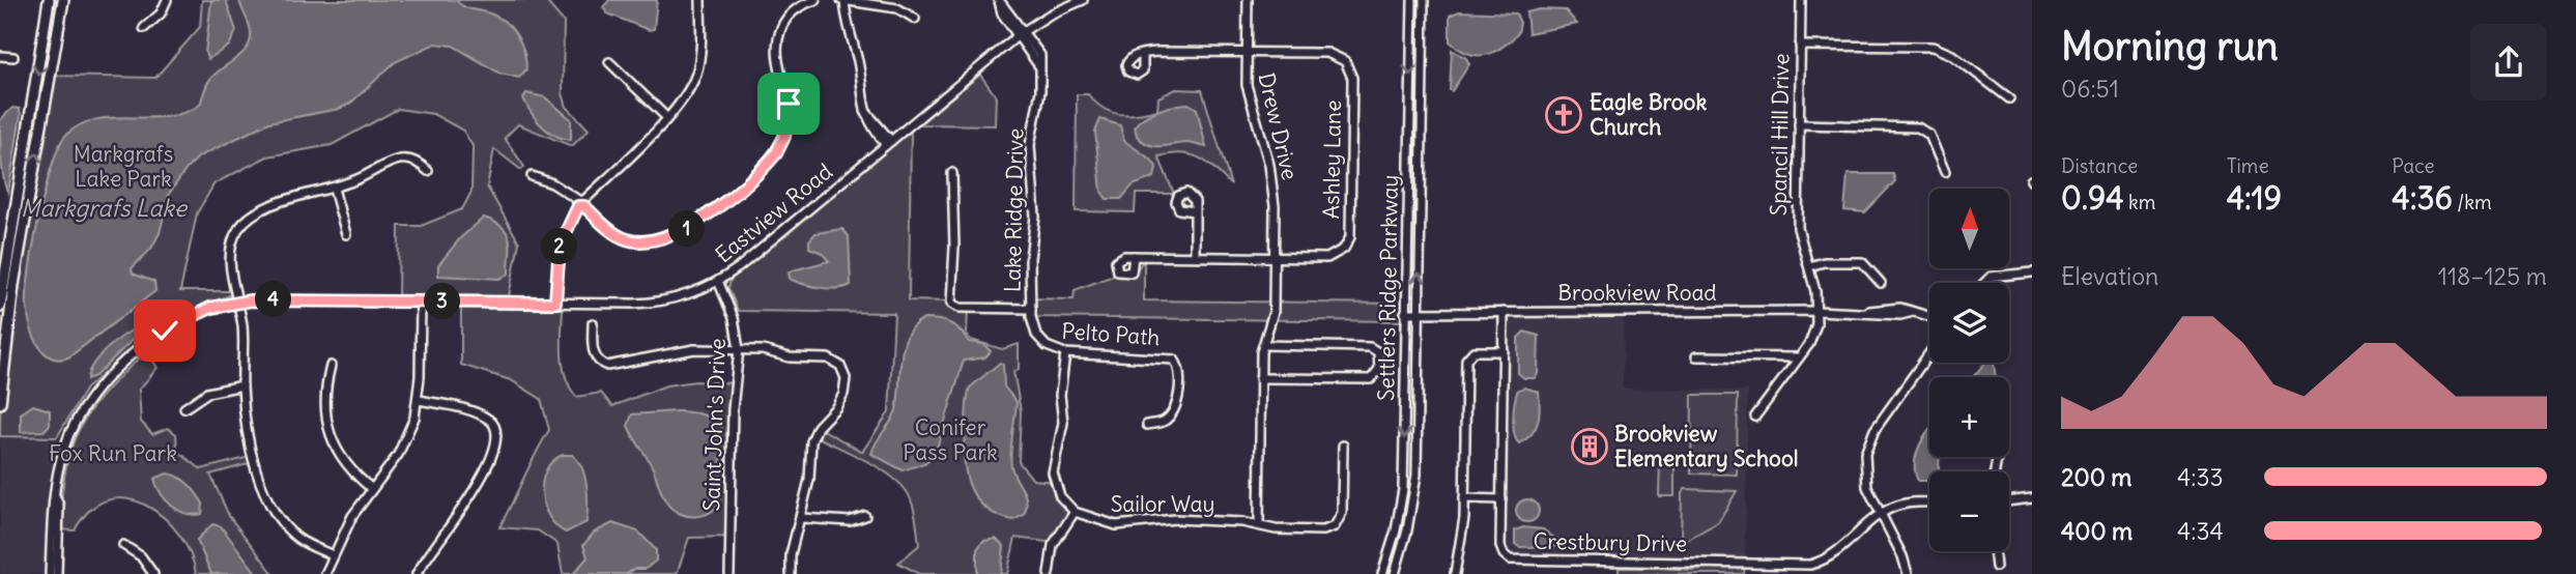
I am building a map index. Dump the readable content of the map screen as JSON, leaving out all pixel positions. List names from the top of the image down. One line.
{"streets":{"street":["Drew Drive","Spancil Hill Drive","Ashley Lane","Lake Ridge Drive","Eastview Road","Settlers Ridge Parkway","Brookview Road","Pelto Path","Saint John's Drive","Sailor Way","Crestbury Drive"]},"crossings":[["Drew Drive","Ashley Lane"],["Drew Drive","Sailor Way"],["Spancil Hill Drive","Brookview Road"],["Lake Ridge Drive","Eastview Road"],["Lake Ridge Drive","Pelto Path"],["Eastview Road","Saint John's Drive"],["Settlers Ridge Parkway","Brookview Road"],["Brookview Road","Crestbury Drive"]],"water":["Markgrafs Lake"],"parks":["Markgrafs Lake Park","Conifer Pass Park","Fox Run Park"],"places":{"church":["Eagle Brook Church"],"building":["Brookview Elementary School"]},"north":"top","page":{"heading":["Morning run","06:51"],"stats":[["Distance","0.94 km"],["Time","4:19"],["Pace","4:36 /km"]],"map_buttons":["+","−"],"pins":["1","2","4","3"],"chart":["Elevation","118–125 m"],"list":[{"name":"200 m","note":"4:33"},{"name":"400 m","note":"4:34"}]}}
